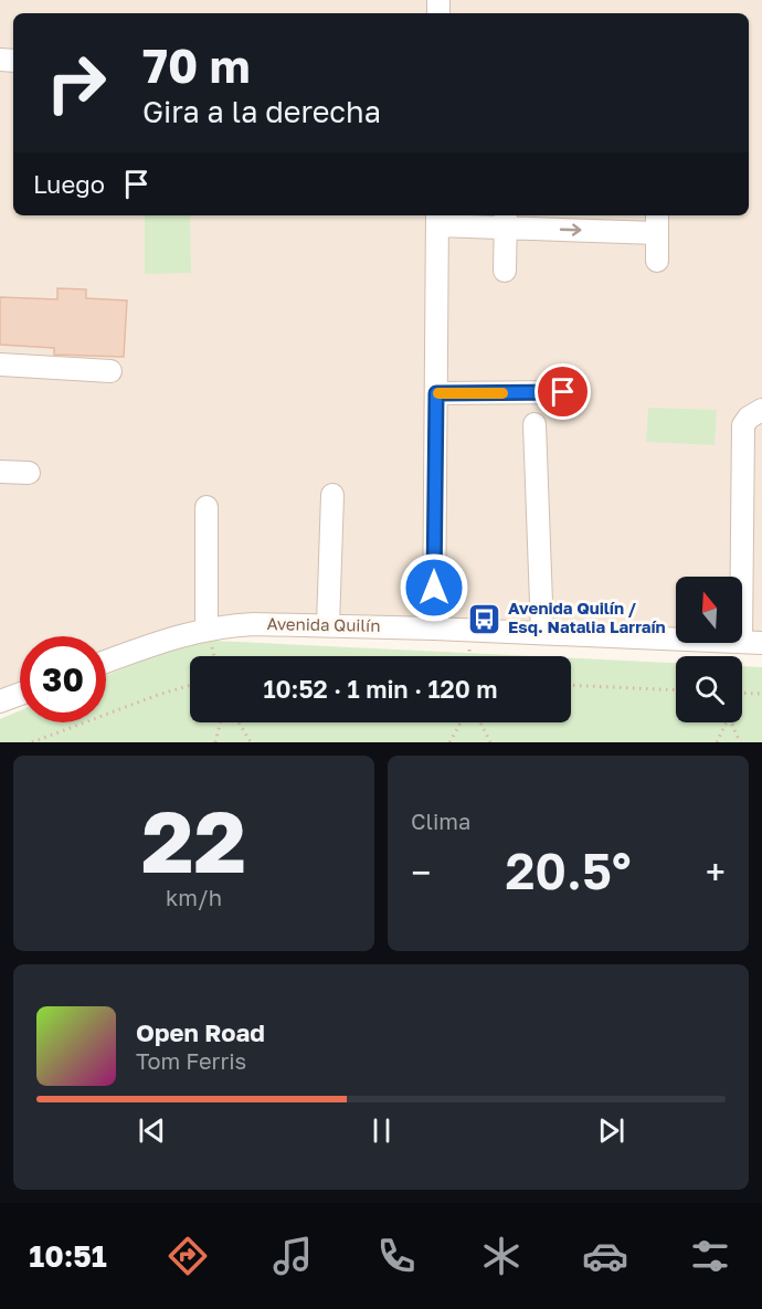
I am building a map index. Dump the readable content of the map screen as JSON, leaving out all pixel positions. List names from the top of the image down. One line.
{"streets":{"street":["Avenida Quilín"]},"places":{"bus stop":["Avenida Quilín / Esq. Natalia Larraín"]},"north":"top","page":{"turn":["70 m","Gira a la derecha"],"then":"Luego","limit":"30","trip":"10:52 · 1 min · 120 m","tile":[["22","km/h"],"Clima"],"heat":["−","20.5°","+"],"song":["Open Road","Tom Ferris"],"tabs":"10:51"}}
